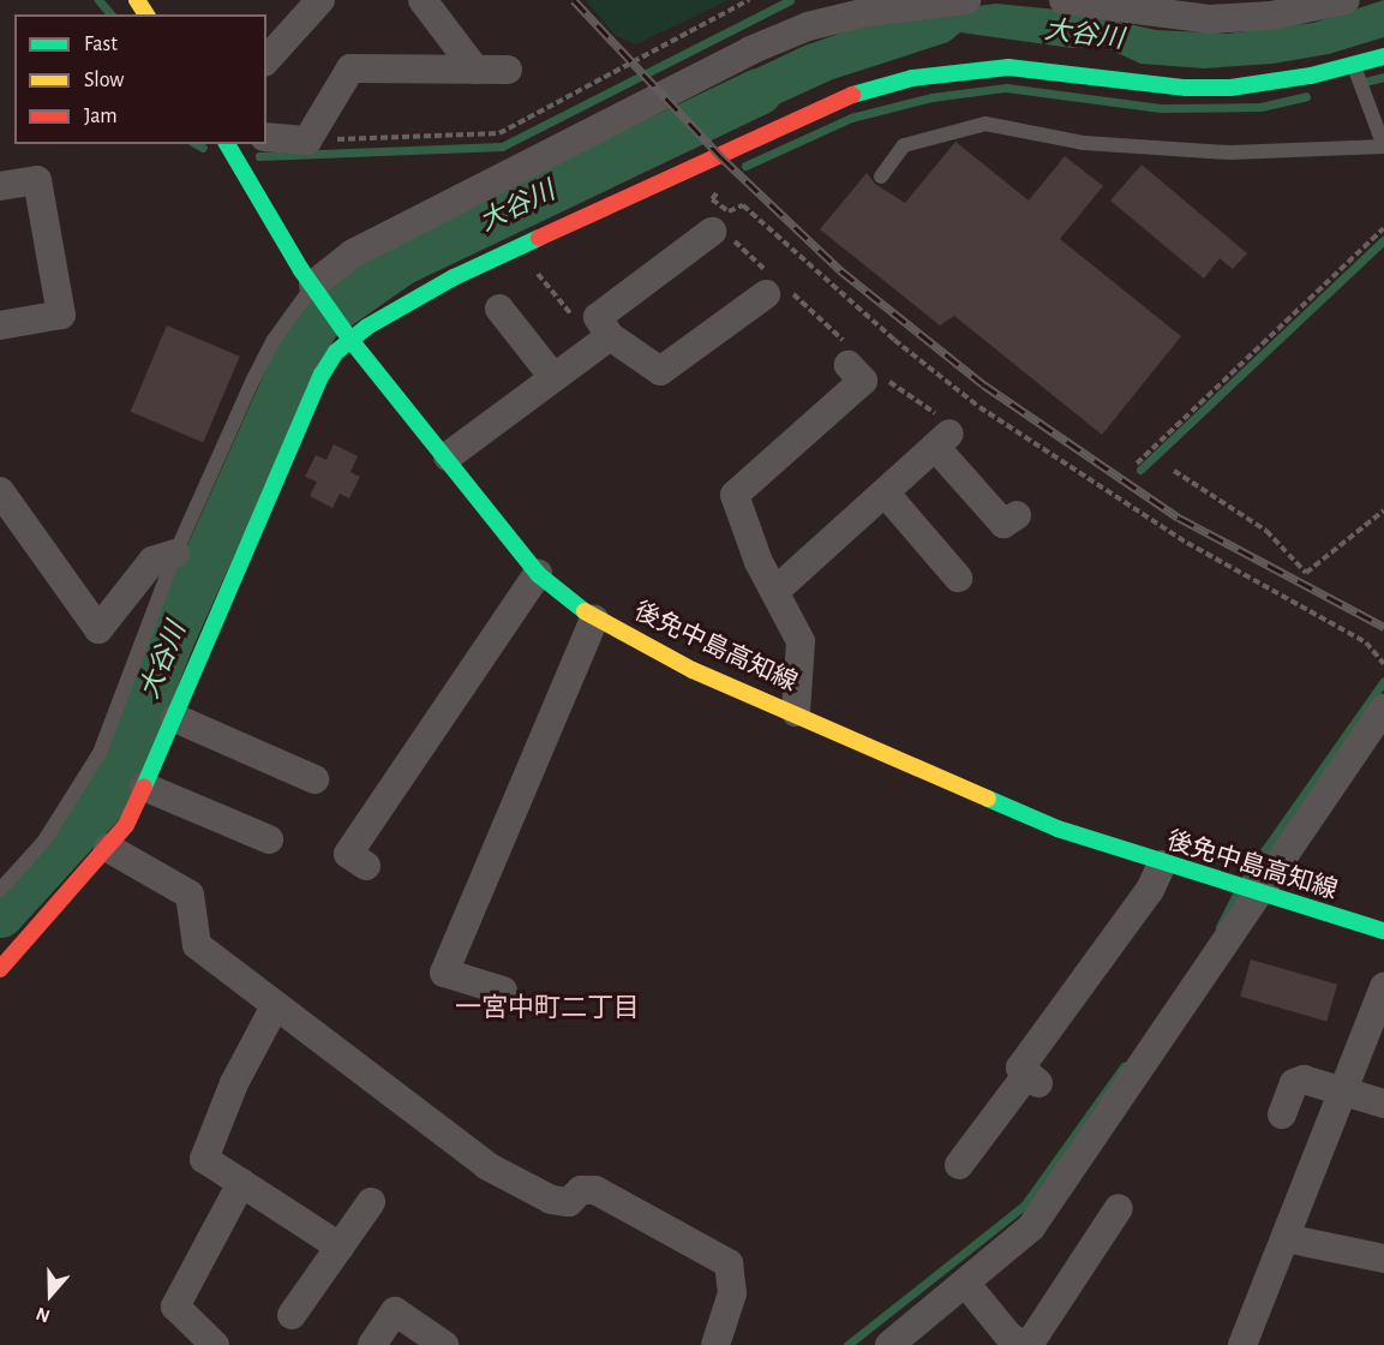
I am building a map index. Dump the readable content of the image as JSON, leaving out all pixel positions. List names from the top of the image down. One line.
{"streets":{"street":["後免中島高知線"]},"districts":["一宮中町二丁目"],"water":["大谷川"],"legend":["Fast","Slow","Jam"],"north":"bottom"}
